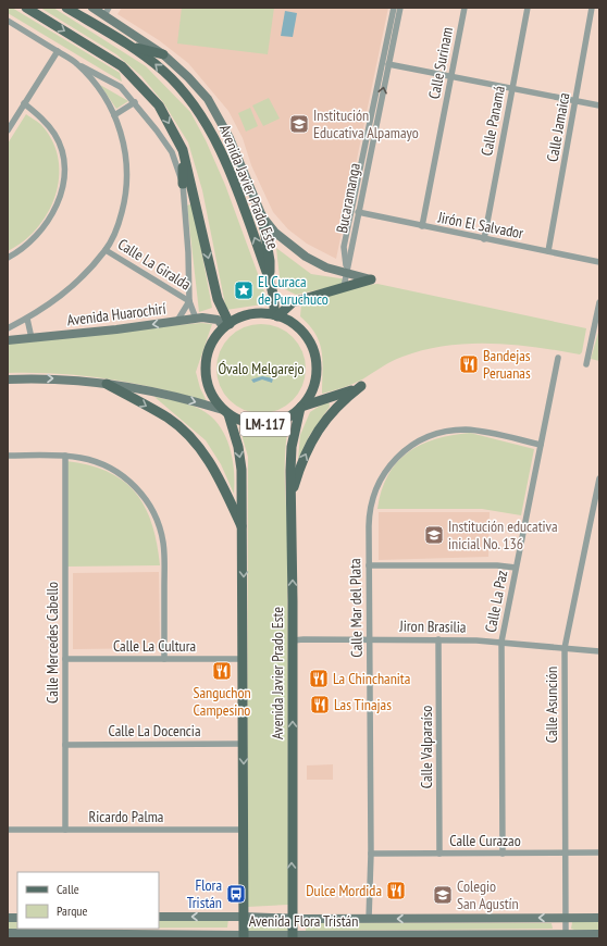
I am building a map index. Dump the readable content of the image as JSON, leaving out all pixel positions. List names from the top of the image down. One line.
{"streets":{"main road":["Avenida Javier Prado Este","Avenida Huarochirí","LM-117","Avenida Flora Tristán"],"street":["Calle Surinam","Calle Panamá","Calle Jamaica","Bucaramanga","Jirón El Salvador","Calle La Giralda","Calle La Paz","Calle Mar del Plata","Jiron Brasilia","Calle Mercedes Cabello","Calle La Cultura","Calle Asunción","Calle La Docencia","Calle Valparaíso","Ricardo Palma","Calle Curazao"]},"crossings":[["Calle Surinam","Jirón El Salvador"],["Calle Panamá","Jirón El Salvador"],["Calle Jamaica","Jirón El Salvador"],["Avenida Javier Prado Este","Avenida Huarochirí"],["Avenida Javier Prado Este","LM-117"],["Avenida Javier Prado Este","Jiron Brasilia"],["Avenida Javier Prado Este","Avenida Flora Tristán"],["Bucaramanga","Jirón El Salvador"],["Avenida Huarochirí","LM-117"],["Calle La Paz","Calle Mar del Plata"],["Calle La Paz","Jiron Brasilia"],["Calle La Paz","Calle Curazao"],["Calle Mar del Plata","Jiron Brasilia"],["Calle Mar del Plata","Calle Curazao"],["Calle Mar del Plata","Avenida Flora Tristán"],["Jiron Brasilia","Calle Asunción"],["Jiron Brasilia","Calle Valparaíso"],["Calle Mercedes Cabello","Calle La Cultura"],["Calle Mercedes Cabello","Calle La Docencia"],["Calle Mercedes Cabello","Ricardo Palma"],["Calle Asunción","Calle Curazao"],["Calle Asunción","Avenida Flora Tristán"],["Calle Valparaíso","Calle Curazao"]],"parks":["Óvalo Melgarejo"],"places":{"school or university":["Institución Educativa Alpamayo","Institución educativa inicial No. 136","Colegio San Agustín"],"place":["El Curaca de Puruchuco"],"restaurant":["Bandejas Peruanas","Sanguchon Campesino","La Chinchanita","Las Tinajas","Dulce Mordida"],"bus stop":["Flora Tristán"]},"legend":["Calle","Parque"]}
